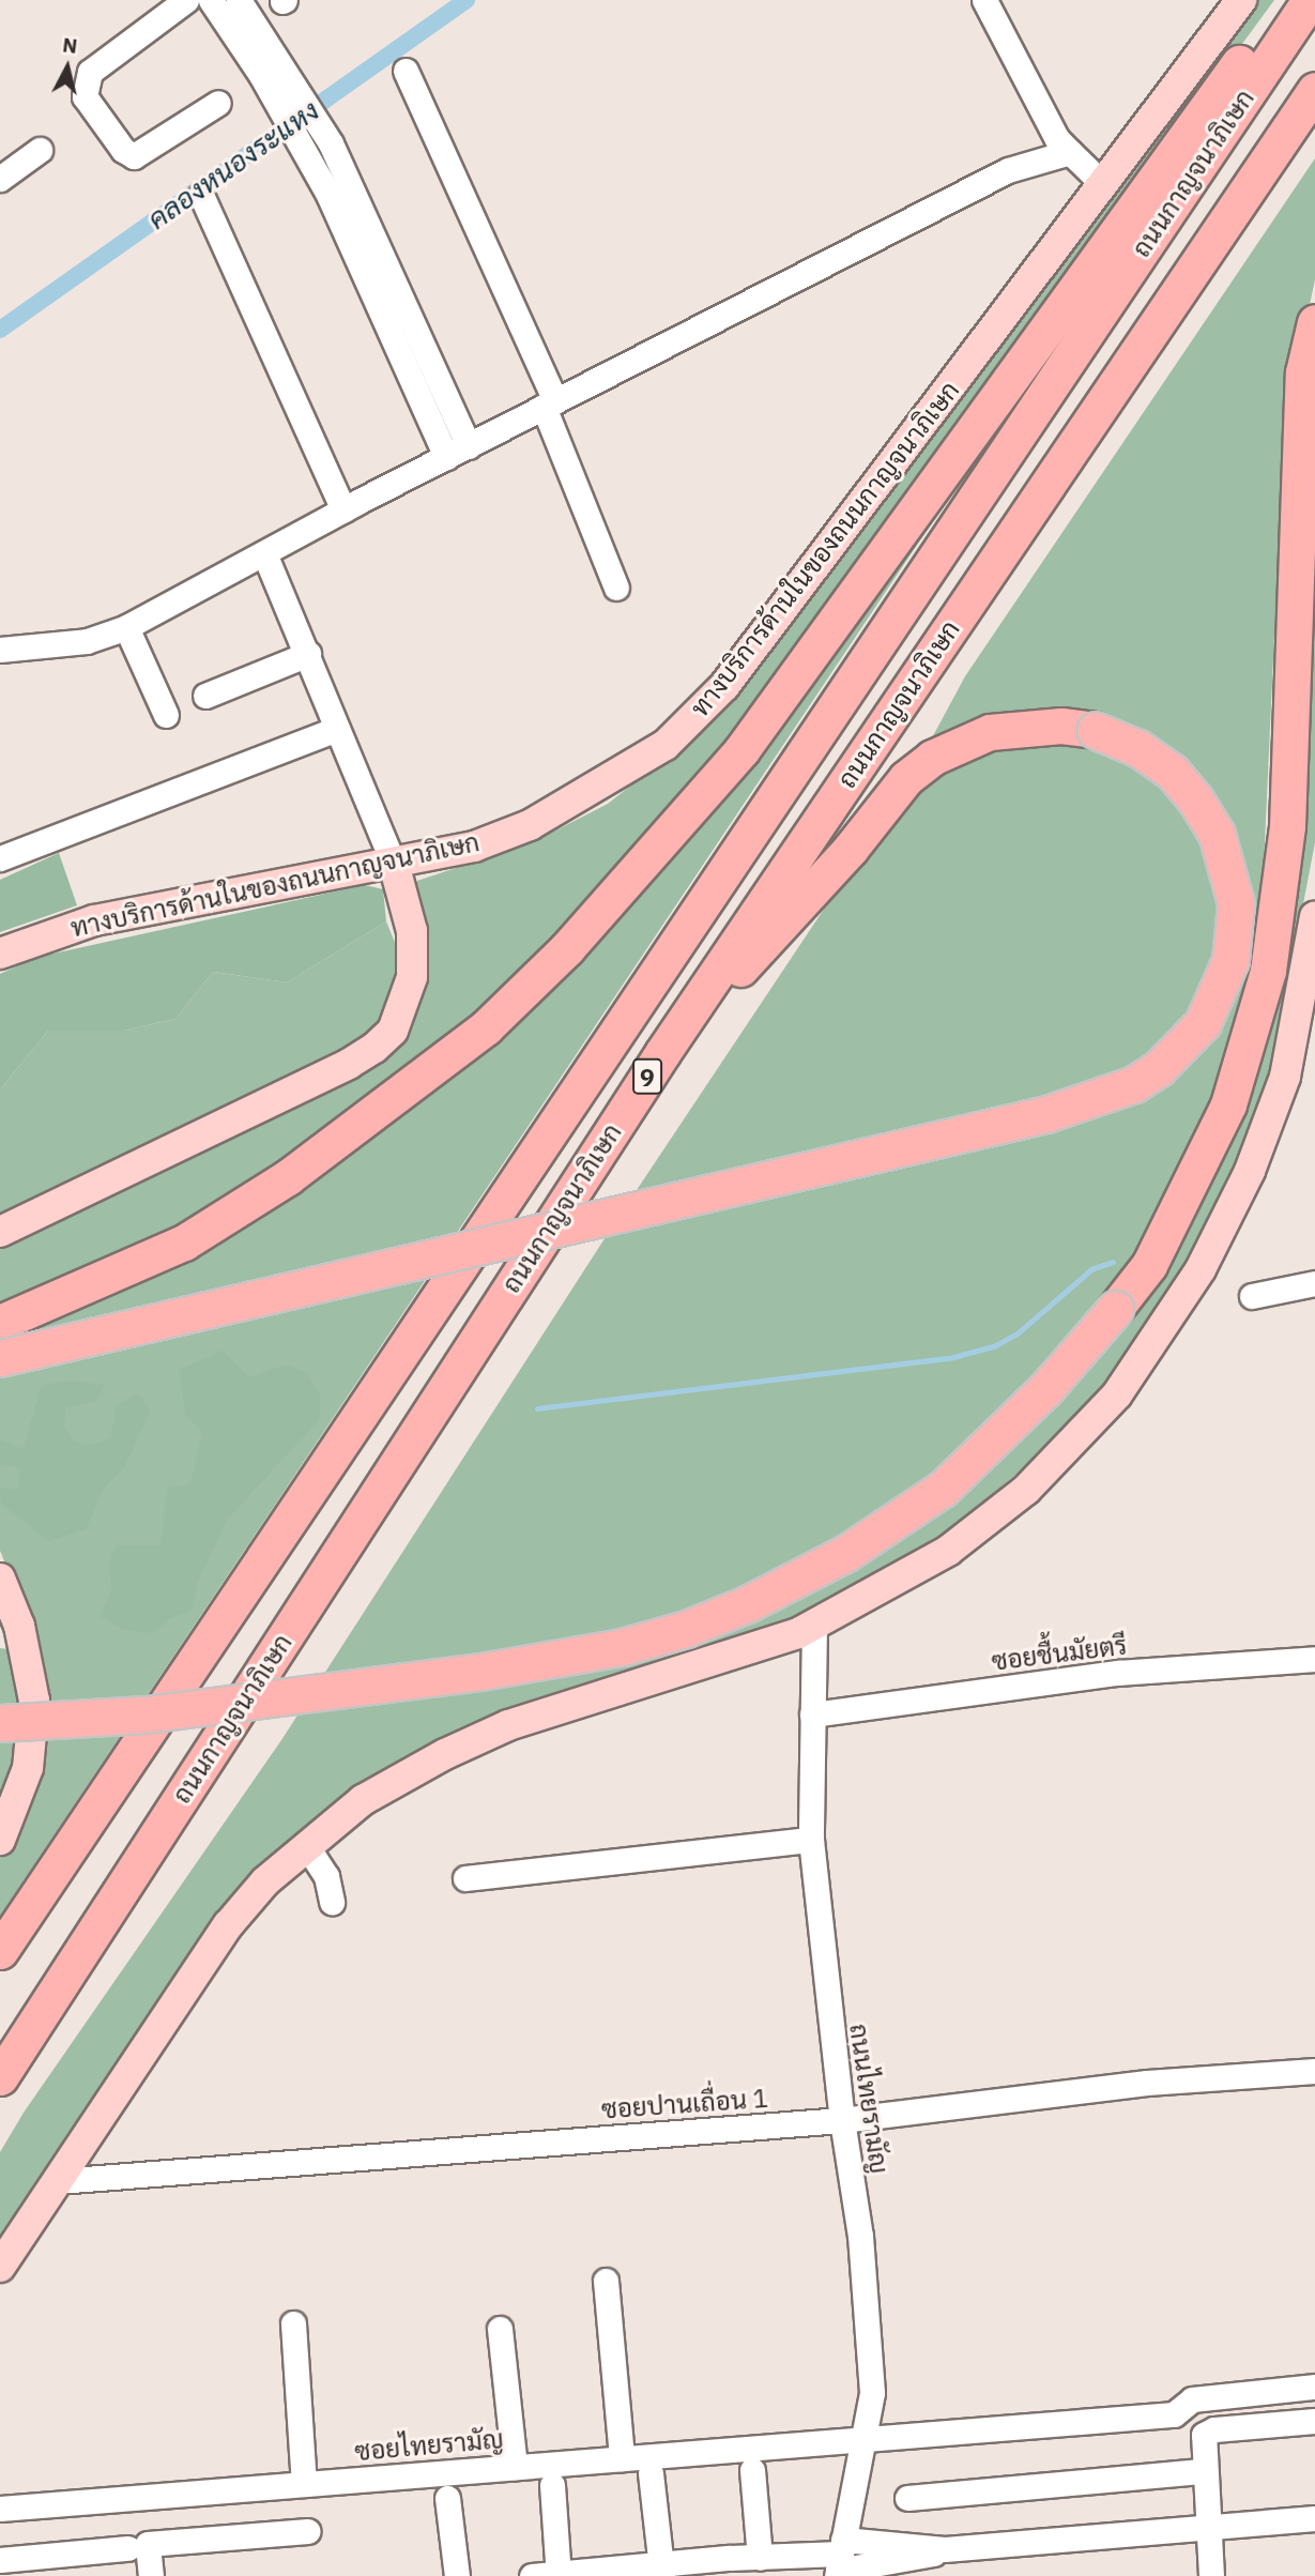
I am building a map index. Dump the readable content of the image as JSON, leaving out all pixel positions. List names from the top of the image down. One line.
{"streets":{"highway":["ถนนกาญจนาภิเษก","9"],"main road":["ทางบริการด้านในของถนนกาญจนาภิเษก"],"street":["ซอยชื้นมัยตรี","ถนนไทยรามัญ","ซอยปานเถื่อน 1","ซอยไทยรามัญ"]},"crossings":[["ซอยชื้นมัยตรี","ถนนไทยรามัญ"],["ถนนไทยรามัญ","ซอยปานเถื่อน 1"],["ถนนไทยรามัญ","ซอยไทยรามัญ"]],"water":["คลองหนองระแหง"],"north":"top"}
